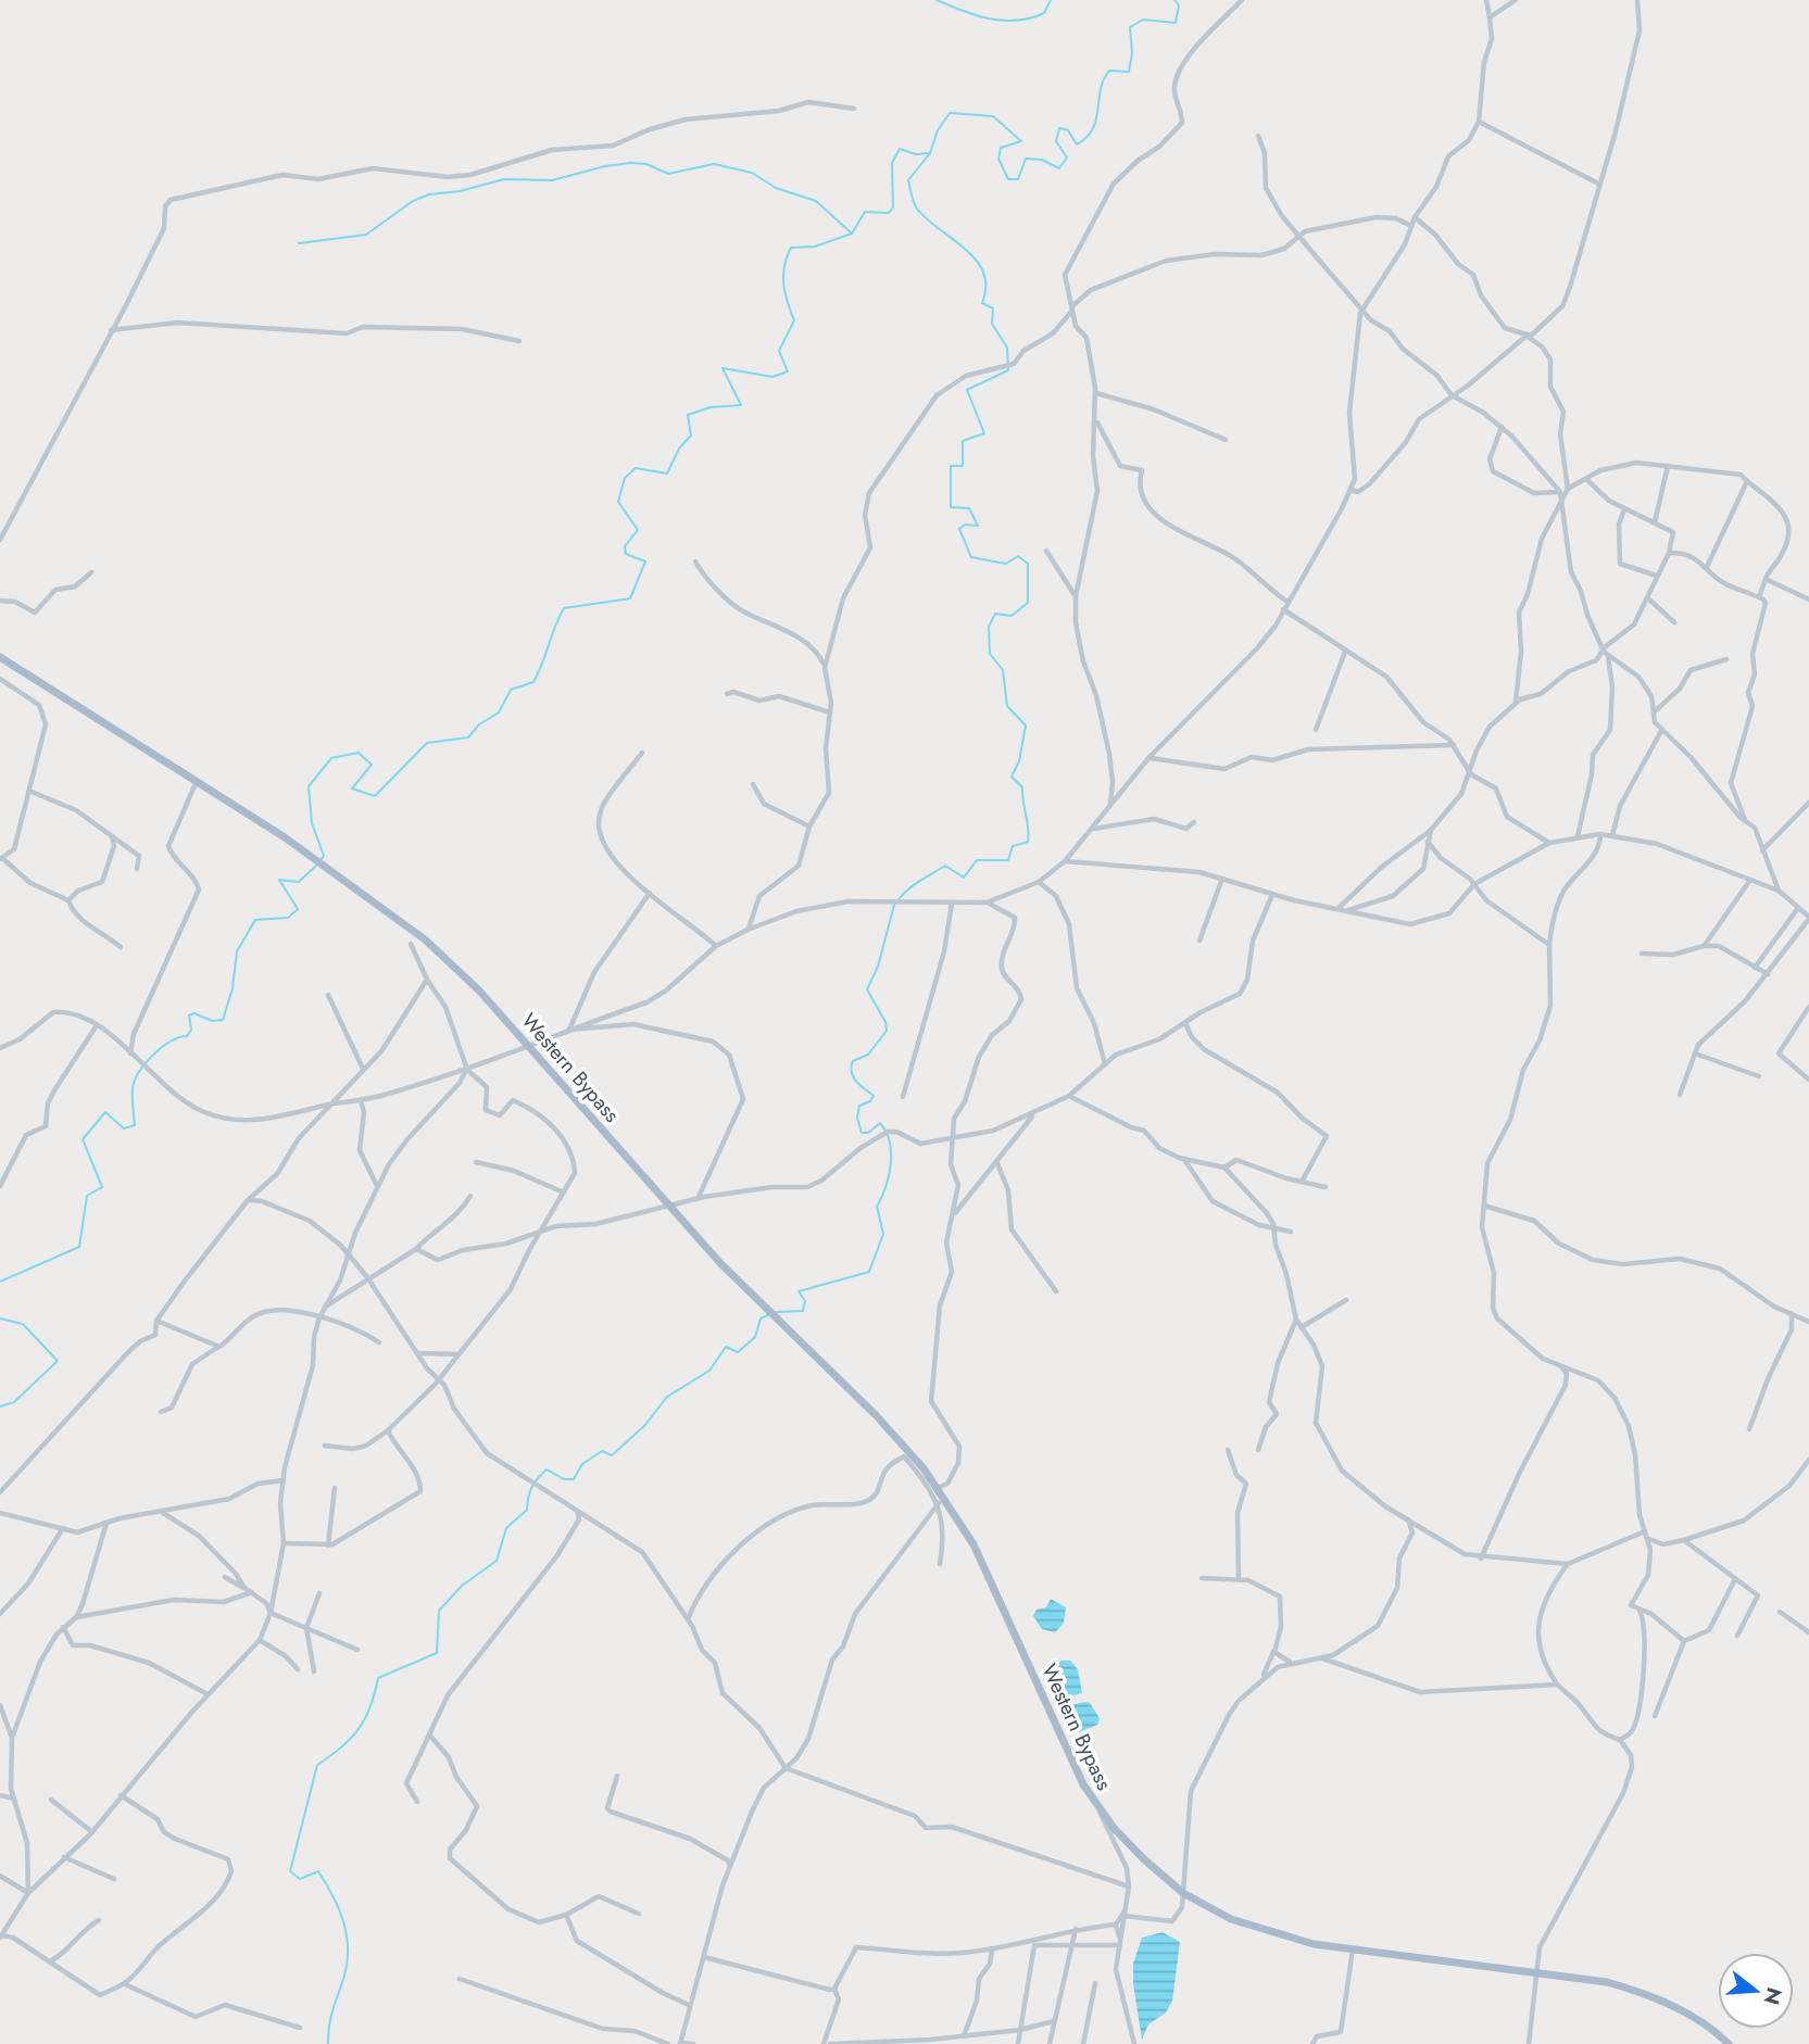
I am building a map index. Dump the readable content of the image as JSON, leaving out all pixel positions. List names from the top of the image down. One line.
{"streets":{"main road":["Western Bypass"]},"north":"right"}
